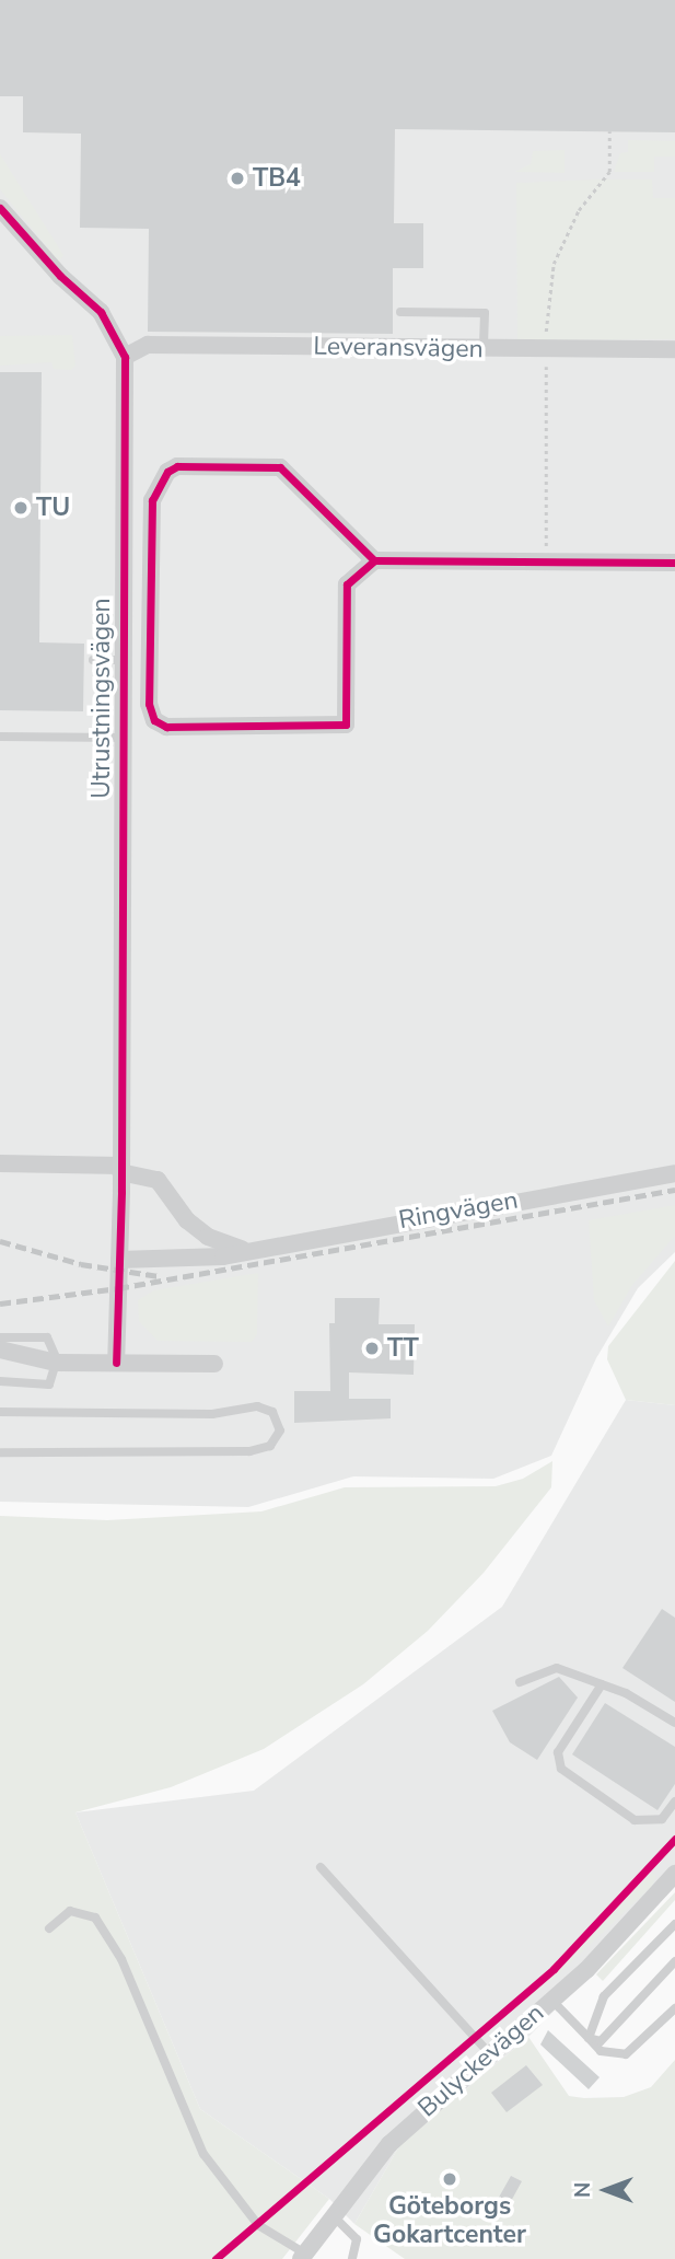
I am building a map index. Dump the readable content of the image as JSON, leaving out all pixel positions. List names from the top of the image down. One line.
{"streets":{"street":["Leveransvägen","Utrustningsvägen","Ringvägen","Bulyckevägen"]},"crossings":[["Leveransvägen","Utrustningsvägen"],["Utrustningsvägen","Ringvägen"]],"places":["TB4","TU","TT","Göteborgs Gokartcenter"],"north":"left"}
